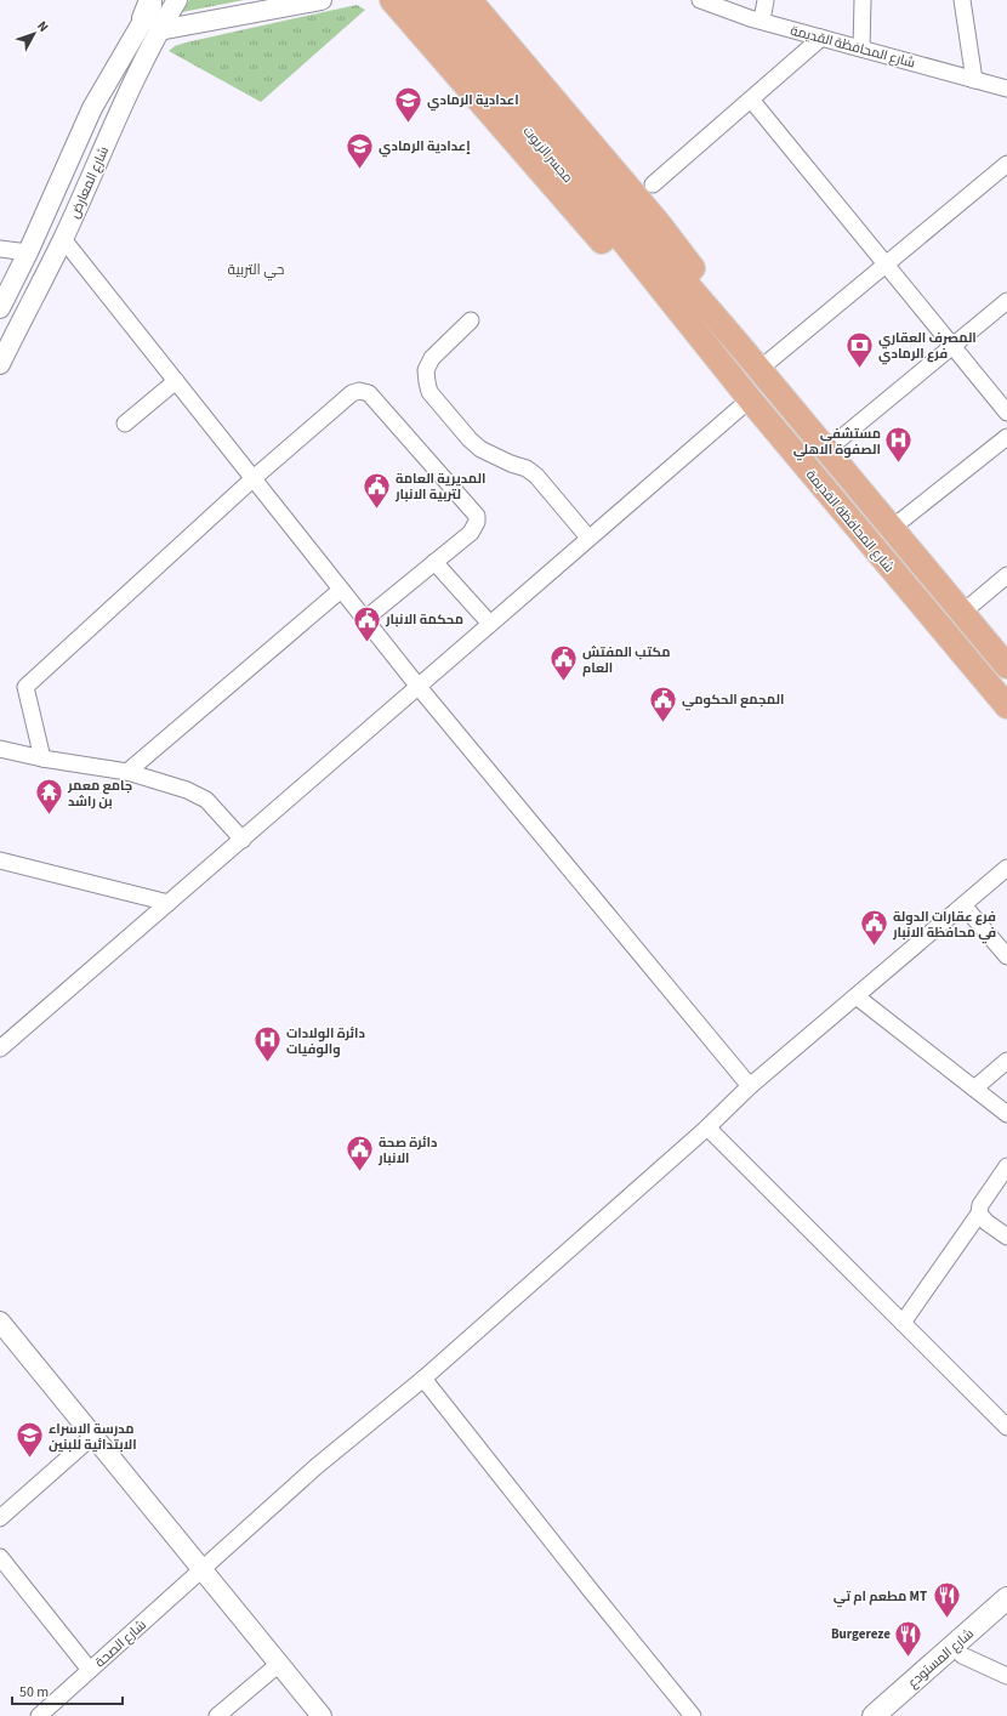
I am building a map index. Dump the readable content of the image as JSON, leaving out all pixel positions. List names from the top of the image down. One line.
{"streets":{"main road":["شارع المحافظة القديمة","مجسر الزيوت","شارع المستودع"],"street":["شارع المعارض","شارع الصحة"]},"crossings":[["شارع المحافظة القديمة","مجسر الزيوت"]],"districts":["حي التربية"],"places":{"school or university":["اعدادية الرمادي","إعدادية الرمادي","مدرسة الاسراء الابتدائية للبنين"],"bank":["المصرف العقاري فرع الرمادي"],"hospital":["مستشفى الصفوة الاهلي","دائرة الولادات والوفيات"],"public building":["المديرية العامة لتربية الانبار","محكمة الانبار","مكتب المفتش العام","المجمع الحكومي","فرع عقارات الدولة في محافظة الانبار","دائرة صحة الانبار"],"temple":["جامع معمر بن راشد"],"restaurant":["مطعم ام تي MT","Burgereze"]},"scale_bar":"50 m","north":"top right"}
